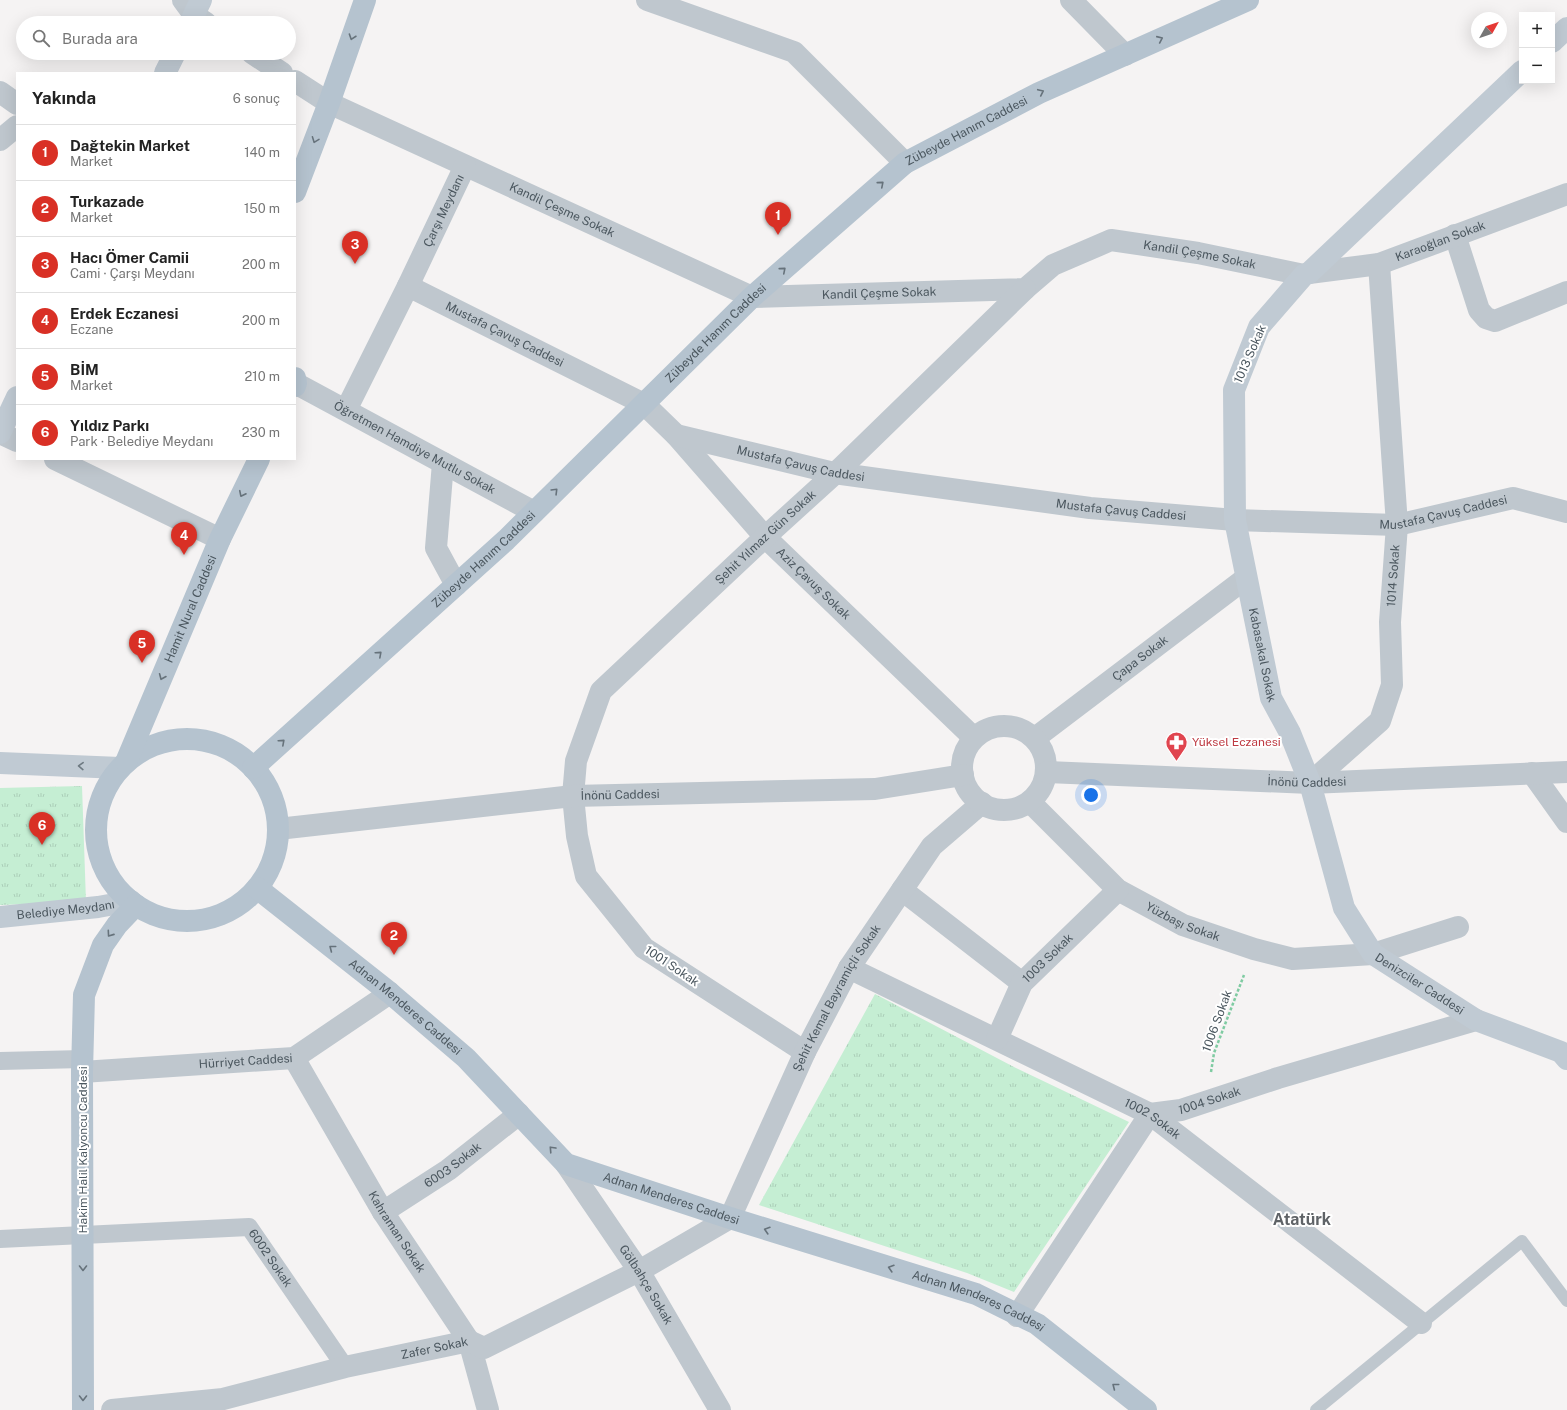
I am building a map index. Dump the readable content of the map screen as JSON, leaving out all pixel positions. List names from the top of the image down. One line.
{"streets":{"main road":["Zübeyde Hanım Caddesi","1013 Sokak","Hamit Nural Caddesi","Kabasakal Sokak","Belediye Meydanı","Denizciler Caddesi","Adnan Menderes Caddesi","Hakim Halil Kalyoncu Caddesi"],"street":["Kandil Çeşme Sokak","Çarşı Meydanı","Karaoğlan Sokak","Mustafa Çavuş Caddesi","Öğretmen Hamdiye Mutlu Sokak","Şehit Yılmaz Gün Sokak","1014 Sokak","Aziz Çavuş Sokak","Çapa Sokak","İnönü Caddesi","Yüzbaşı Sokak","1003 Sokak","1001 Sokak","Şehit Kemal Bayramiçli Sokak","Hürriyet Caddesi","1004 Sokak","1002 Sokak","6003 Sokak","Kahraman Sokak","6002 Sokak","Gölbahçe Sokak","Zafer Sokak"],"path":["1006 Sokak"]},"crossings":[["Zübeyde Hanım Caddesi","Kandil Çeşme Sokak"],["Zübeyde Hanım Caddesi","Mustafa Çavuş Caddesi"],["Zübeyde Hanım Caddesi","Öğretmen Hamdiye Mutlu Sokak"],["Zübeyde Hanım Caddesi","Aziz Çavuş Sokak"],["Zübeyde Hanım Caddesi","Belediye Meydanı"],["Kandil Çeşme Sokak","Çarşı Meydanı"],["Kandil Çeşme Sokak","Karaoğlan Sokak"],["Kandil Çeşme Sokak","1013 Sokak"],["Kandil Çeşme Sokak","Şehit Yılmaz Gün Sokak"],["Çarşı Meydanı","Mustafa Çavuş Caddesi"],["Çarşı Meydanı","Öğretmen Hamdiye Mutlu Sokak"],["Karaoğlan Sokak","1013 Sokak"],["Karaoğlan Sokak","1014 Sokak"],["Mustafa Çavuş Caddesi","1013 Sokak"],["Mustafa Çavuş Caddesi","Şehit Yılmaz Gün Sokak"],["Mustafa Çavuş Caddesi","1014 Sokak"],["Mustafa Çavuş Caddesi","Aziz Çavuş Sokak"],["Mustafa Çavuş Caddesi","Kabasakal Sokak"],["1013 Sokak","Kabasakal Sokak"],["Şehit Yılmaz Gün Sokak","Aziz Çavuş Sokak"],["Şehit Yılmaz Gün Sokak","İnönü Caddesi"],["Şehit Yılmaz Gün Sokak","1001 Sokak"],["1014 Sokak","Kabasakal Sokak"],["1014 Sokak","İnönü Caddesi"],["1014 Sokak","Denizciler Caddesi"],["Aziz Çavuş Sokak","Çapa Sokak"],["Aziz Çavuş Sokak","İnönü Caddesi"],["Aziz Çavuş Sokak","Yüzbaşı Sokak"],["Aziz Çavuş Sokak","Şehit Kemal Bayramiçli Sokak"],["Hamit Nural Caddesi","Belediye Meydanı"],["Kabasakal Sokak","Çapa Sokak"],["Kabasakal Sokak","İnönü Caddesi"],["Kabasakal Sokak","Denizciler Caddesi"],["Çapa Sokak","İnönü Caddesi"],["Çapa Sokak","Yüzbaşı Sokak"],["Çapa Sokak","Şehit Kemal Bayramiçli Sokak"],["İnönü Caddesi","Belediye Meydanı"],["İnönü Caddesi","Yüzbaşı Sokak"],["İnönü Caddesi","1001 Sokak"],["İnönü Caddesi","Denizciler Caddesi"],["İnönü Caddesi","Şehit Kemal Bayramiçli Sokak"],["Belediye Meydanı","Adnan Menderes Caddesi"],["Belediye Meydanı","Hakim Halil Kalyoncu Caddesi"],["Yüzbaşı Sokak","1003 Sokak"],["Yüzbaşı Sokak","Denizciler Caddesi"],["Yüzbaşı Sokak","Şehit Kemal Bayramiçli Sokak"],["Yüzbaşı Sokak","1006 Sokak"],["1003 Sokak","1002 Sokak"],["1001 Sokak","Şehit Kemal Bayramiçli Sokak"],["Denizciler Caddesi","1004 Sokak"],["Şehit Kemal Bayramiçli Sokak","Adnan Menderes Caddesi"],["Şehit Kemal Bayramiçli Sokak","1002 Sokak"],["Şehit Kemal Bayramiçli Sokak","Zafer Sokak"],["Adnan Menderes Caddesi","Hürriyet Caddesi"],["Adnan Menderes Caddesi","6003 Sokak"],["Adnan Menderes Caddesi","Gölbahçe Sokak"],["Adnan Menderes Caddesi","Zafer Sokak"],["1006 Sokak","1004 Sokak"],["Hürriyet Caddesi","Hakim Halil Kalyoncu Caddesi"],["Hürriyet Caddesi","Kahraman Sokak"],["1004 Sokak","1002 Sokak"],["Hakim Halil Kalyoncu Caddesi","6002 Sokak"],["6003 Sokak","Kahraman Sokak"],["Kahraman Sokak","Zafer Sokak"],["6002 Sokak","Zafer Sokak"],["Gölbahçe Sokak","Zafer Sokak"]],"one_way":["Zübeyde Hanım Caddesi","Hamit Nural Caddesi","Adnan Menderes Caddesi","Hakim Halil Kalyoncu Caddesi"],"districts":["Atatürk"],"places":{"pharmacy":["Yüksel Eczanesi"]},"north":"top right","page":{"map_buttons":["+","−"],"search":"Burada ara","heading":["Yakında","6 sonuç"],"list":[{"mark":"1","name":"Dağtekin Market","note":"Market","value":"140 m"},{"mark":"2","name":"Turkazade","note":"Market","value":"150 m"},{"mark":"3","name":"Hacı Ömer Camii","note":"Cami · Çarşı Meydanı","value":"200 m"},{"mark":"4","name":"Erdek Eczanesi","note":"Eczane","value":"200 m"},{"mark":"5","name":"BİM","note":"Market","value":"210 m"},{"mark":"6","name":"Yıldız Parkı","note":"Park · Belediye Meydanı","value":"230 m"}],"pins":["1","3","4","5","6","2"]}}
